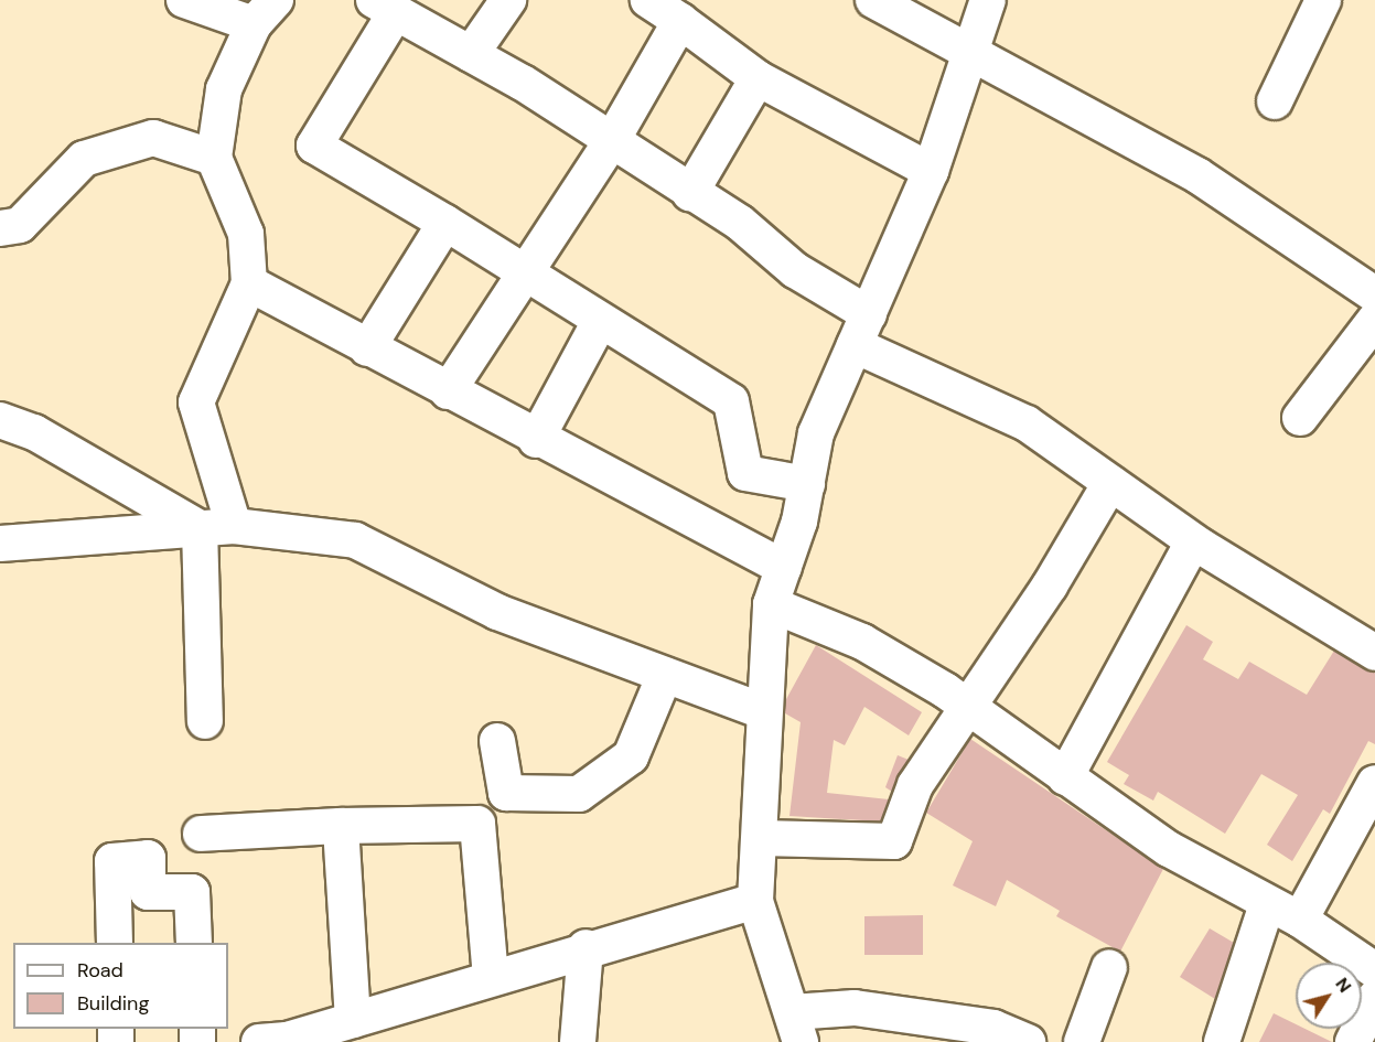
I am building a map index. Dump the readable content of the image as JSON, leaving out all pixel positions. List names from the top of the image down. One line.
{"legend":["Road","Building"],"north":"top right"}
